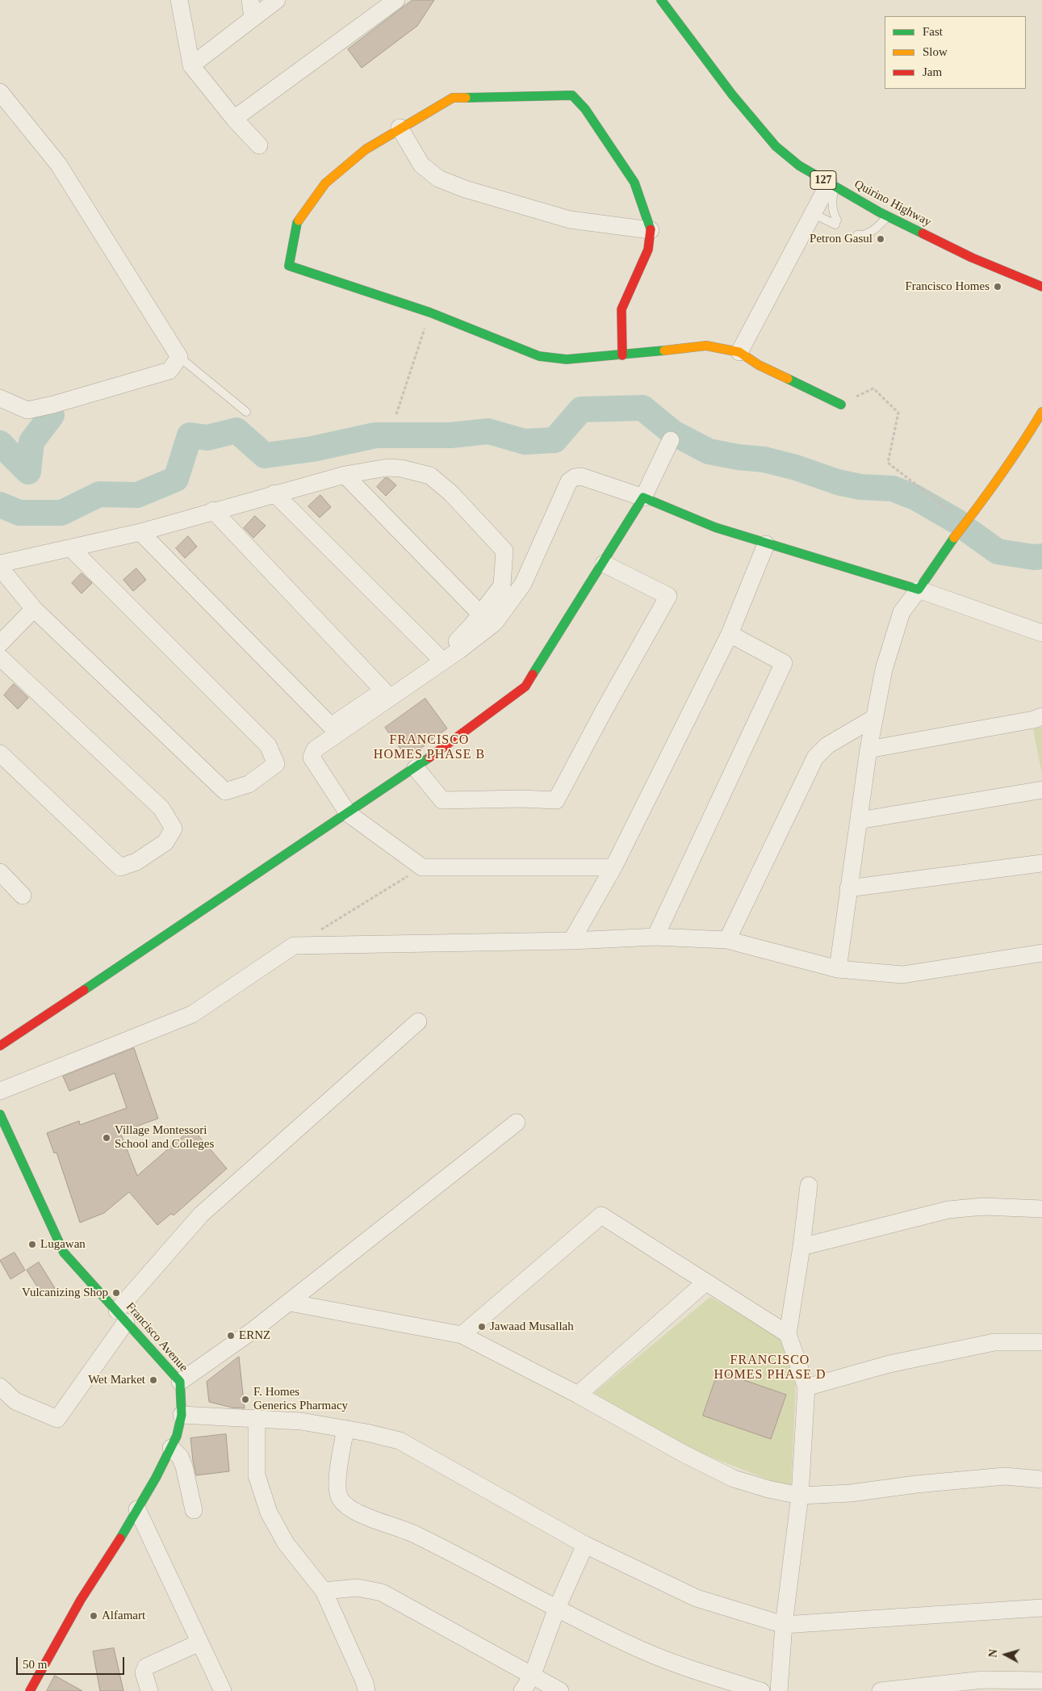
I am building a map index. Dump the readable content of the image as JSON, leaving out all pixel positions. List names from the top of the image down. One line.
{"streets":{"street":["127","Quirino Highway","Francisco Avenue"]},"districts":["FRANCISCO HOMES PHASE B","FRANCISCO HOMES PHASE D"],"places":["Petron Gasul","Francisco Homes","Village Montessori School and Colleges","Lugawan","Vulcanizing Shop","Jawaad Musallah","ERNZ","Wet Market","F. Homes Generics Pharmacy","Alfamart"],"legend":["Fast","Slow","Jam"],"scale_bar":"50 m","north":"left"}
